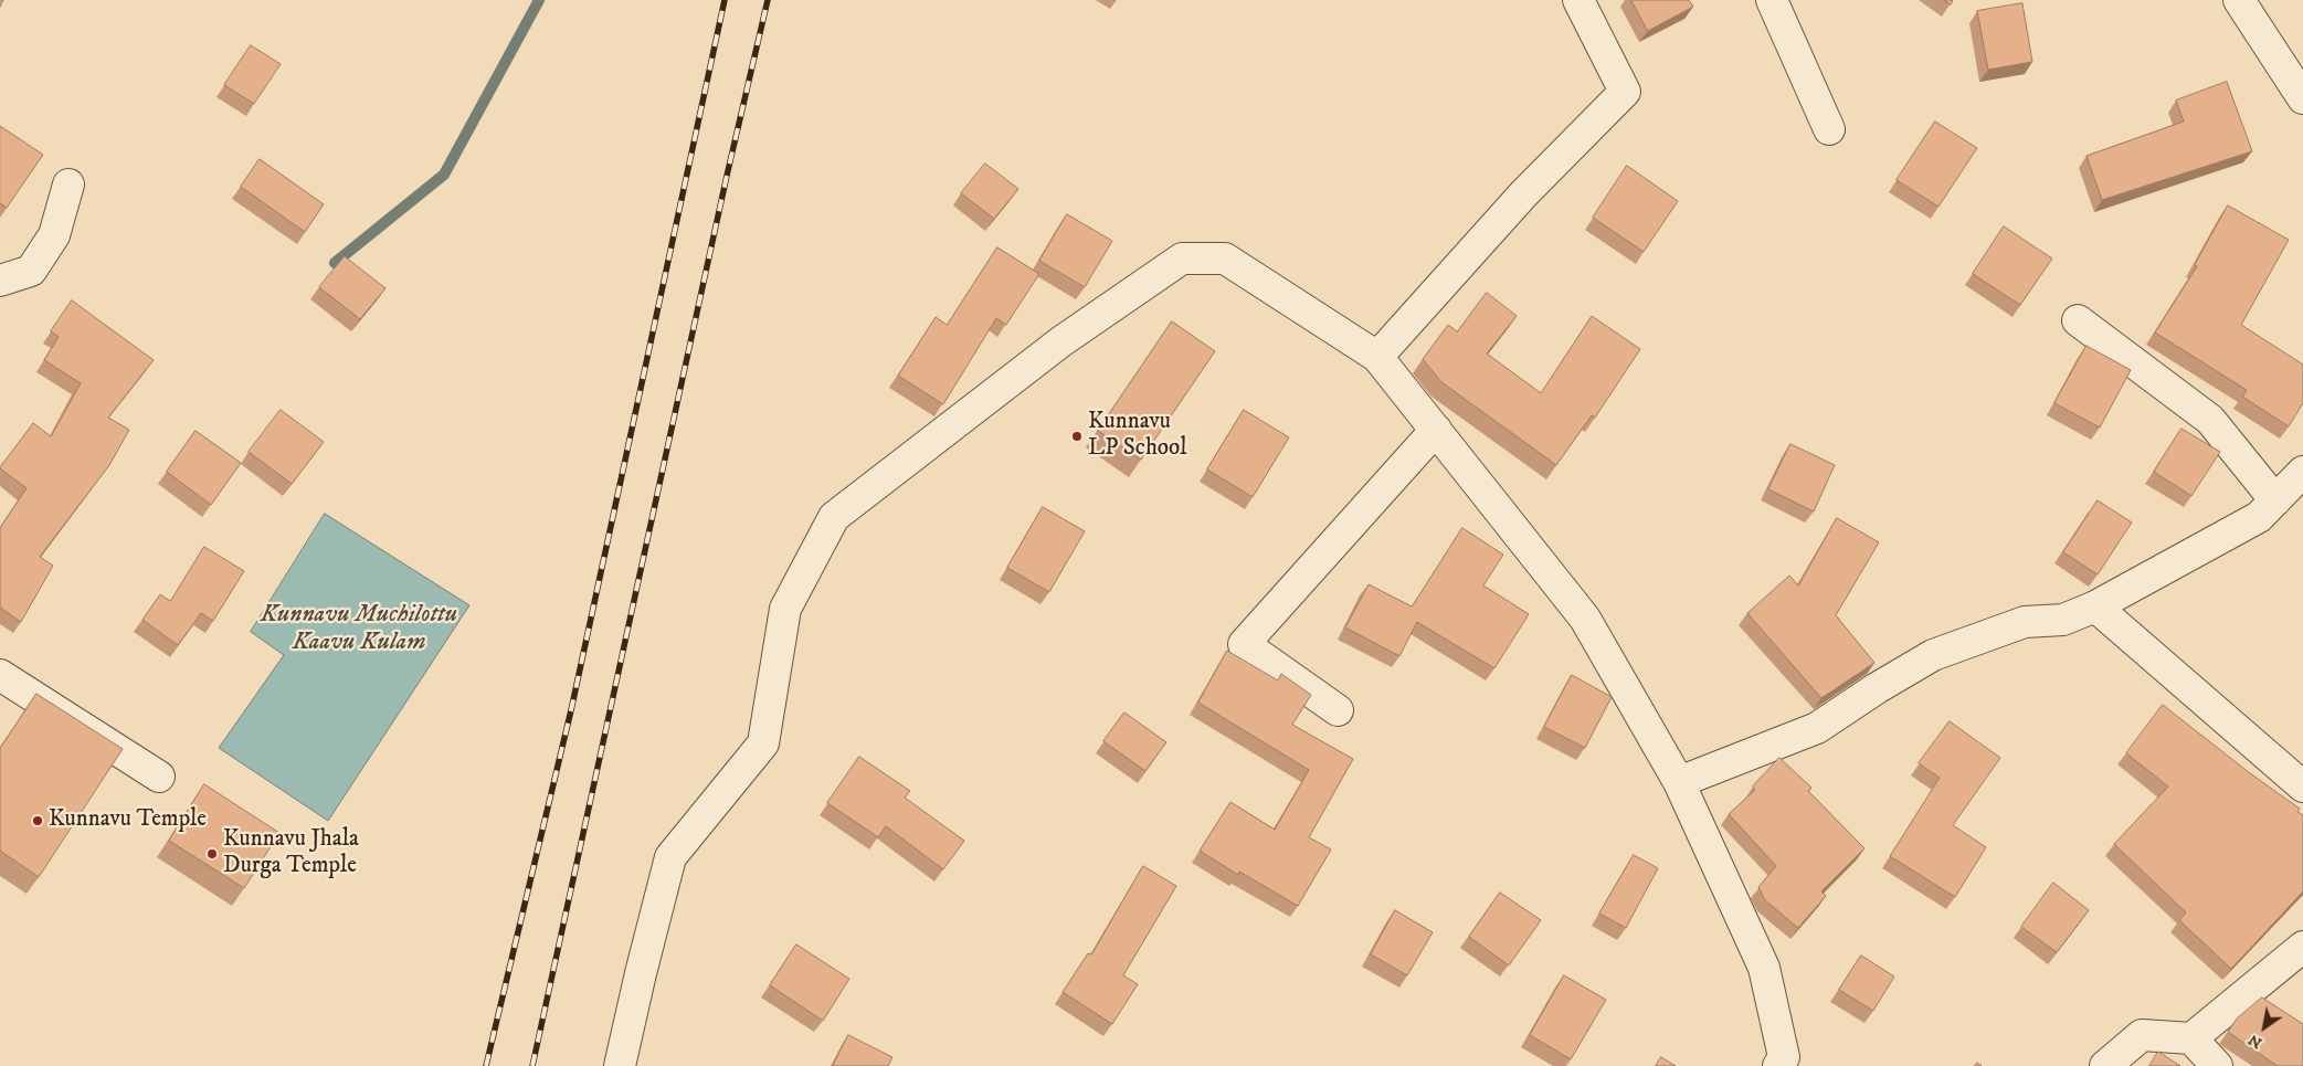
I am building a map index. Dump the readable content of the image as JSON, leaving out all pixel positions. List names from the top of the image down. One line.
{"water":["Kunnavu Muchilottu Kaavu Kulam"],"places":["Kunnavu LP School","Kunnavu Temple","Kunnavu Jhala Durga Temple"],"north":"bottom left"}
